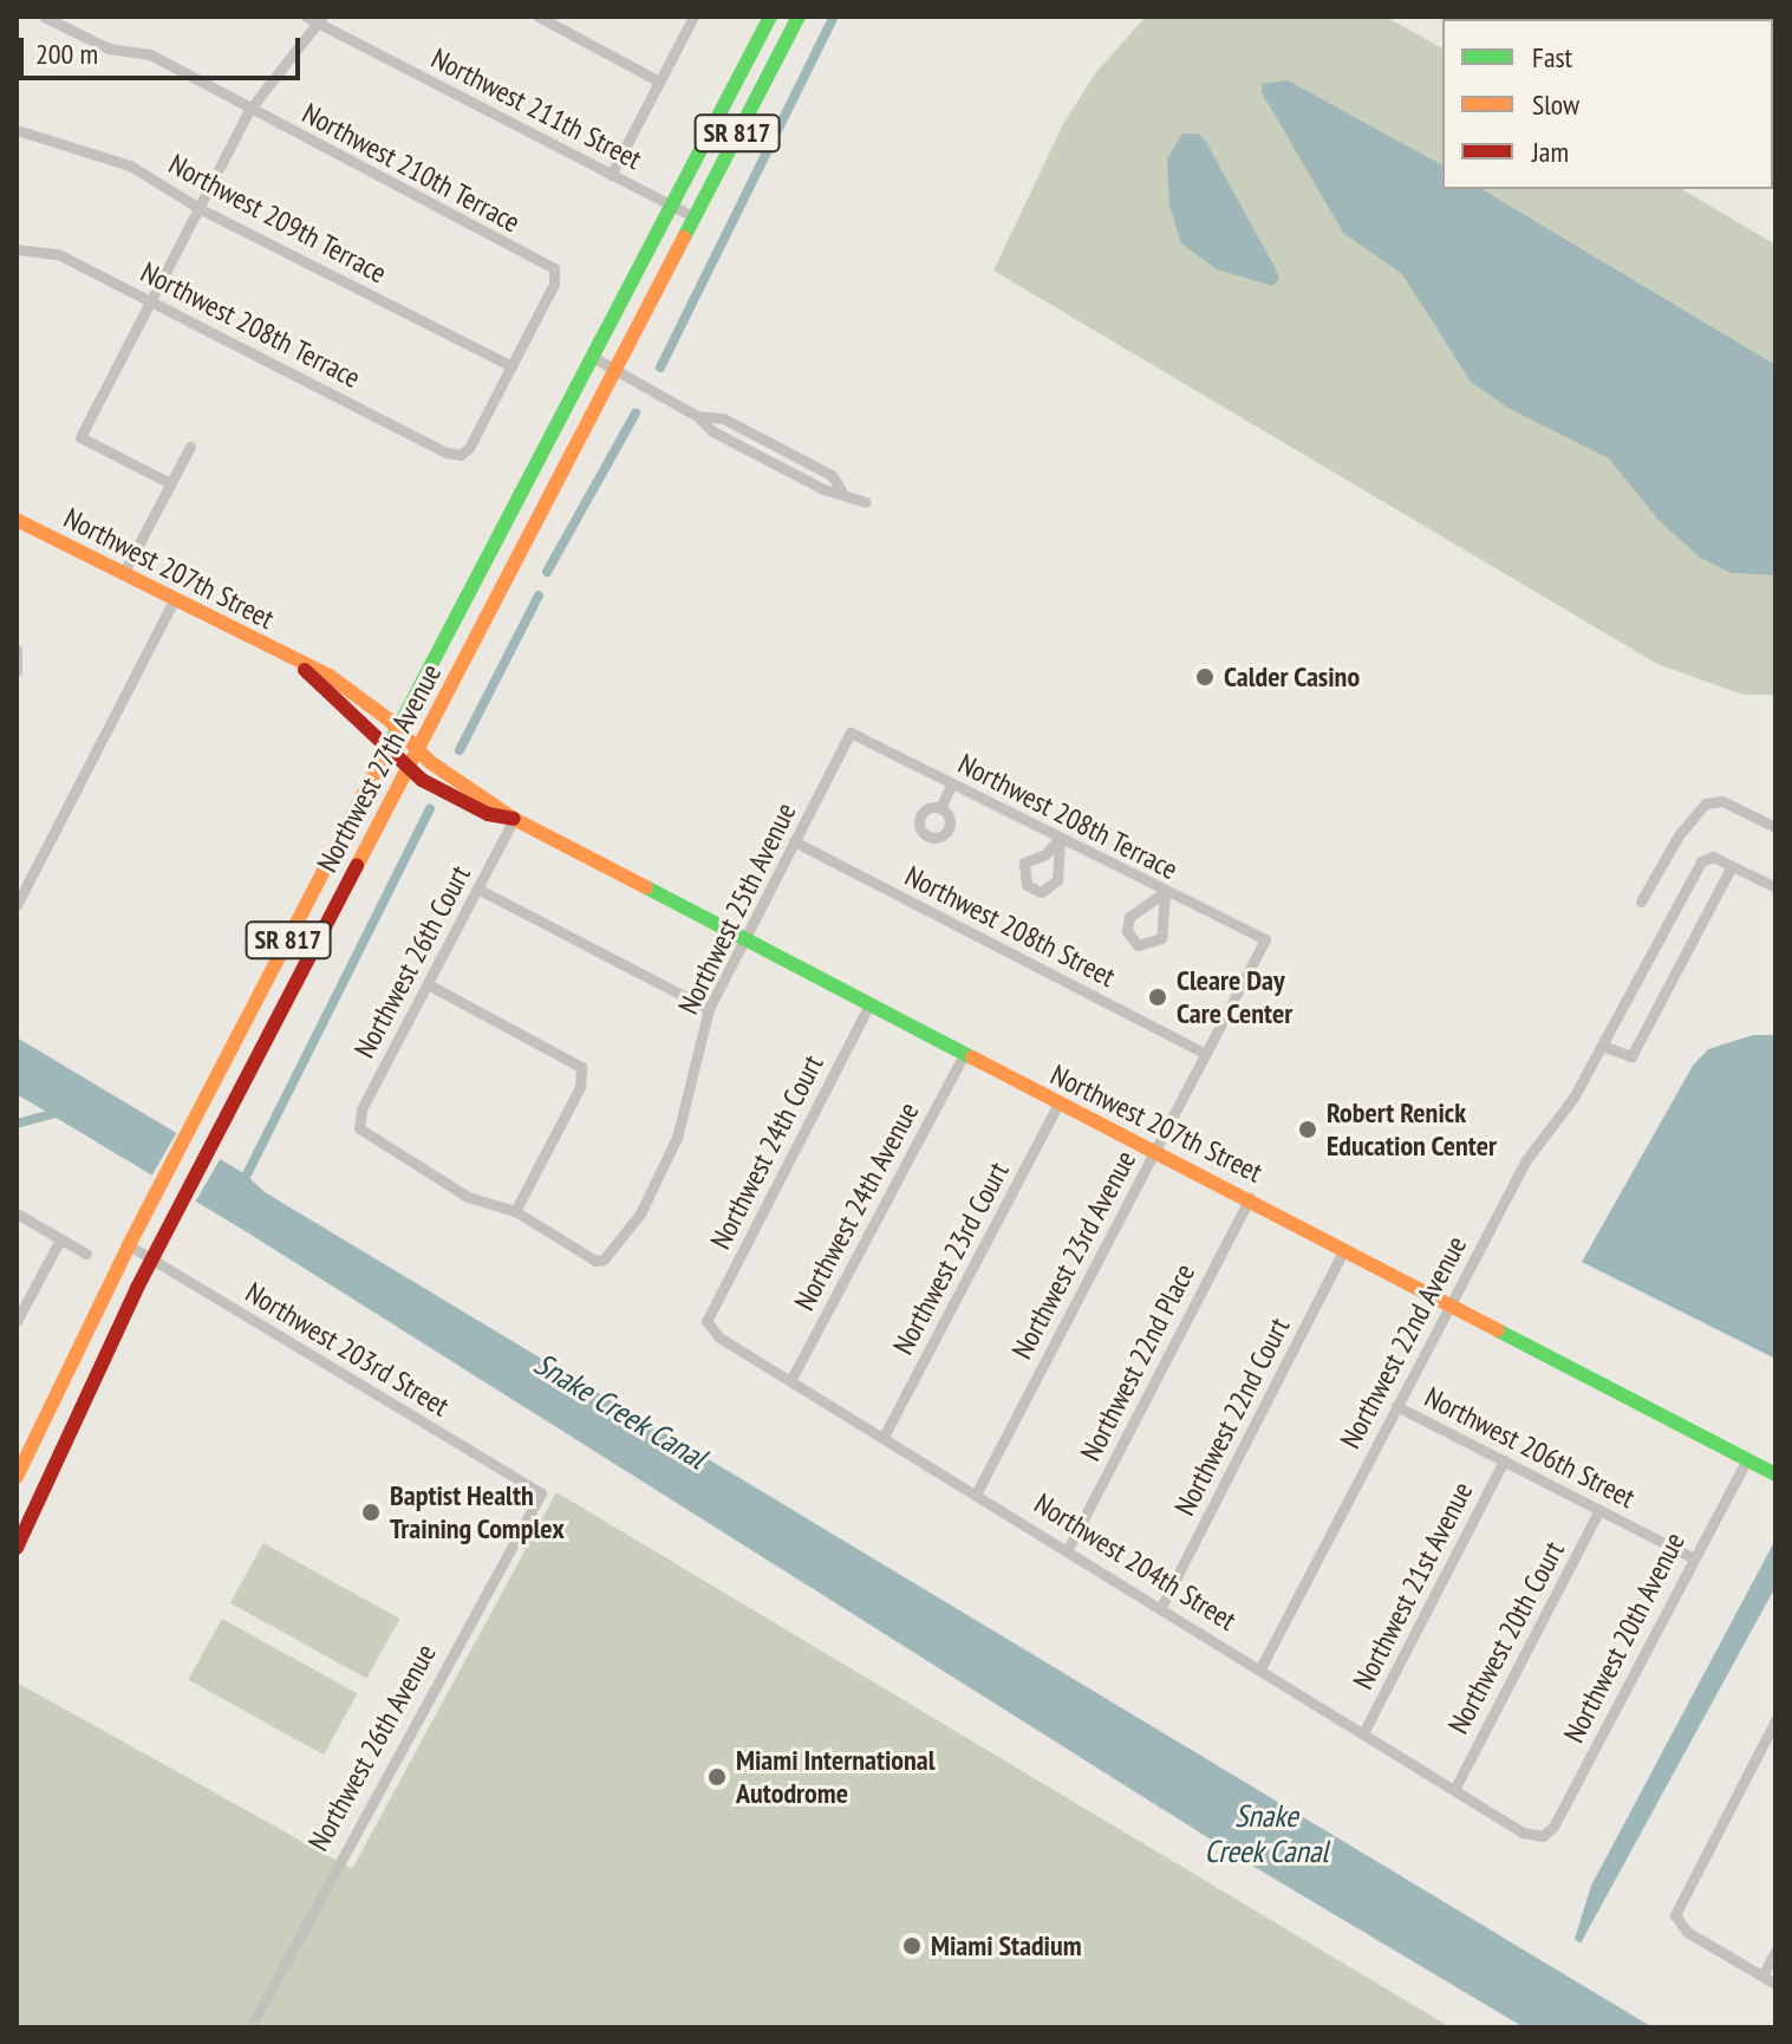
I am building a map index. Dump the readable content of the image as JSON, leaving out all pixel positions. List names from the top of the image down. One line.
{"streets":{"main road":["SR 817","Northwest 207th Street","Northwest 27th Avenue"],"street":["Northwest 211th Street","Northwest 210th Terrace","Northwest 209th Terrace","Northwest 208th Terrace","Northwest 25th Avenue","Northwest 208th Street","Northwest 26th Court","Northwest 24th Court","Northwest 24th Avenue","Northwest 23rd Avenue","Northwest 23rd Court","Northwest 22nd Avenue","Northwest 203rd Street","Northwest 22nd Place","Northwest 22nd Court","Northwest 206th Street","Northwest 204th Street","Northwest 21st Avenue","Northwest 20th Court","Northwest 20th Avenue","Northwest 26th Avenue"]},"crossings":[["Northwest 211th Street","Northwest 27th Avenue"],["Northwest 210th Terrace","Northwest 209th Terrace"],["Northwest 210th Terrace","Northwest 208th Terrace"],["Northwest 209th Terrace","Northwest 208th Terrace"],["Northwest 208th Terrace","Northwest 25th Avenue"],["Northwest 208th Terrace","Northwest 23rd Avenue"],["Northwest 207th Street","Northwest 27th Avenue"],["Northwest 207th Street","Northwest 25th Avenue"],["Northwest 207th Street","Northwest 26th Court"],["Northwest 207th Street","Northwest 24th Court"],["Northwest 207th Street","Northwest 24th Avenue"],["Northwest 207th Street","Northwest 23rd Avenue"],["Northwest 207th Street","Northwest 23rd Court"],["Northwest 207th Street","Northwest 22nd Avenue"],["Northwest 207th Street","Northwest 22nd Place"],["Northwest 207th Street","Northwest 22nd Court"],["Northwest 207th Street","Northwest 20th Avenue"],["Northwest 27th Avenue","Northwest 203rd Street"],["Northwest 25th Avenue","Northwest 208th Street"],["Northwest 25th Avenue","Northwest 26th Court"],["Northwest 208th Street","Northwest 23rd Avenue"],["Northwest 24th Court","Northwest 204th Street"],["Northwest 24th Avenue","Northwest 204th Street"],["Northwest 23rd Avenue","Northwest 204th Street"],["Northwest 23rd Court","Northwest 204th Street"],["Northwest 22nd Avenue","Northwest 206th Street"],["Northwest 22nd Avenue","Northwest 204th Street"],["Northwest 203rd Street","Northwest 26th Avenue"],["Northwest 22nd Place","Northwest 204th Street"],["Northwest 22nd Court","Northwest 204th Street"],["Northwest 206th Street","Northwest 21st Avenue"],["Northwest 206th Street","Northwest 20th Court"],["Northwest 206th Street","Northwest 20th Avenue"],["Northwest 204th Street","Northwest 21st Avenue"],["Northwest 204th Street","Northwest 20th Court"],["Northwest 204th Street","Northwest 20th Avenue"]],"water":["Snake Creek Canal"],"places":["Calder Casino","Cleare Day Care Center","Robert Renick Education Center","Baptist Health Training Complex","Miami International Autodrome","Miami Stadium"],"legend":["Fast","Slow","Jam"],"scale_bar":"200 m"}
